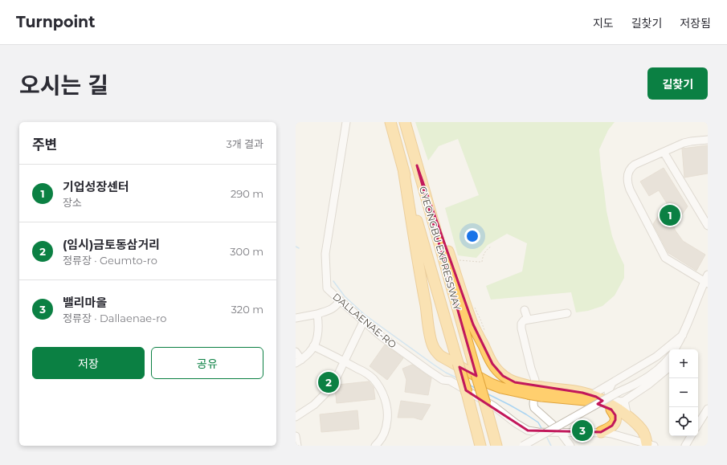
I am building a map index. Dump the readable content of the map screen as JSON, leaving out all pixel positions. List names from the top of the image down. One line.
{"streets":{"highway":["GYEONGBU EXPRESSWAY"],"street":["DALLAENAE-RO"]},"page":{"header":"Turnpoint","nav":["지도","길찾기","저장됨"],"title":"오시는 길","buttons":["길찾기",["저장","공유"]],"heading":["주변","3개 결과"],"list":[{"mark":"1","name":"기업성장센터","note":"장소","value":"290 m"},{"mark":"2","name":"(임시)금토동삼거리","note":"정류장 · Geumto-ro","value":"300 m"},{"mark":"3","name":"밸리마을","note":"정류장 · Dallaenae-ro","value":"320 m"}],"pins":["1","2","3"],"map_buttons":["+","−"]}}
